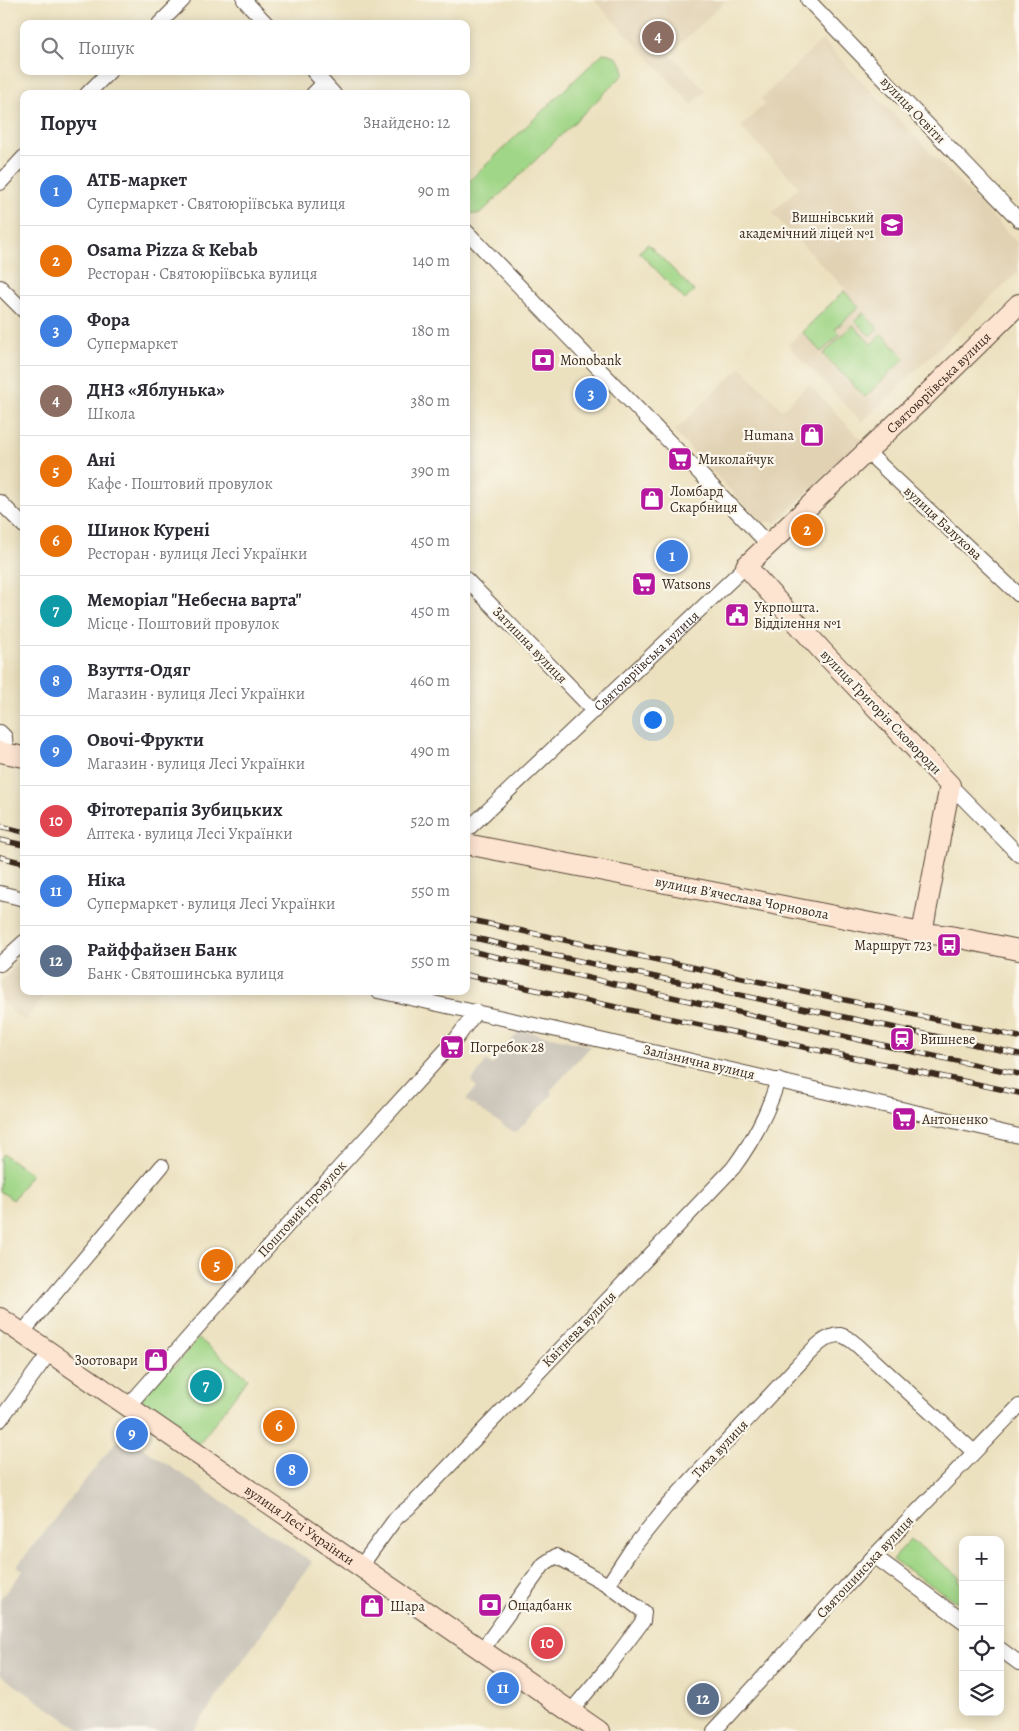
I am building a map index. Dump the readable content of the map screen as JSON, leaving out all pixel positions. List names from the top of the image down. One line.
{"streets":{"street":["вулиця Освіти","Святоюріївська вулиця","вулиця Балукова","Затишна вулиця","вулиця Григорія Сковороди","вулиця Вʼячеслава Чорновола","Залізнична вулиця","Поштовий провулок","Квітнева вулиця","Тиха вулиця","вулиця Лесі Українки","Святошинська вулиця"]},"crossings":[["Святоюріївська вулиця","вулиця Балукова"],["Святоюріївська вулиця","Затишна вулиця"],["Святоюріївська вулиця","вулиця Григорія Сковороди"],["Залізнична вулиця","Поштовий провулок"],["Залізнична вулиця","Квітнева вулиця"],["Поштовий провулок","вулиця Лесі Українки"],["Квітнева вулиця","вулиця Лесі Українки"],["Тиха вулиця","Святошинська вулиця"]],"places":{"school or university":["Вишнівський академічний ліцей №1"],"bank":["Monobank","Ощадбанк"],"shop":["Humana","Ломбард Скарбниця","Зоотовари","Шара"],"supermarket":["Миколайчук","Watsons","Погребок 28","Антоненко"],"public building":["Укрпошта. Відділення №1"],"bus stop":["Маршрут 723"],"station":["Вишневе"]},"page":{"pins":["4","3","2","1","5","7","6","9","8","10","11","12"],"search":"Пошук","heading":["Поруч","Знайдено: 12"],"list":[{"mark":"1","name":"АТБ-маркет","note":"Супермаркет · Святоюріївська вулиця","value":"90 m"},{"mark":"2","name":"Osama Pizza & Kebab","note":"Ресторан · Святоюріївська вулиця","value":"140 m"},{"mark":"3","name":"Фора","note":"Супермаркет","value":"180 m"},{"mark":"4","name":"ДНЗ «Яблунька»","note":"Школа","value":"380 m"},{"mark":"5","name":"Ані","note":"Кафе · Поштовий провулок","value":"390 m"},{"mark":"6","name":"Шинок Курені","note":"Ресторан · вулиця Лесі Українки","value":"450 m"},{"mark":"7","name":"Меморіал \"Небесна варта\"","note":"Місце · Поштовий провулок","value":"450 m"},{"mark":"8","name":"Взуття-Одяг","note":"Магазин · вулиця Лесі Українки","value":"460 m"},{"mark":"9","name":"Овочі-Фрукти","note":"Магазин · вулиця Лесі Українки","value":"490 m"},{"mark":"10","name":"Фітотерапія Зубицьких","note":"Аптека · вулиця Лесі Українки","value":"520 m"},{"mark":"11","name":"Ніка","note":"Супермаркет · вулиця Лесі Українки","value":"550 m"},{"mark":"12","name":"Райффайзен Банк","note":"Банк · Святошинська вулиця","value":"550 m"}],"map_buttons":["+","−"]}}
